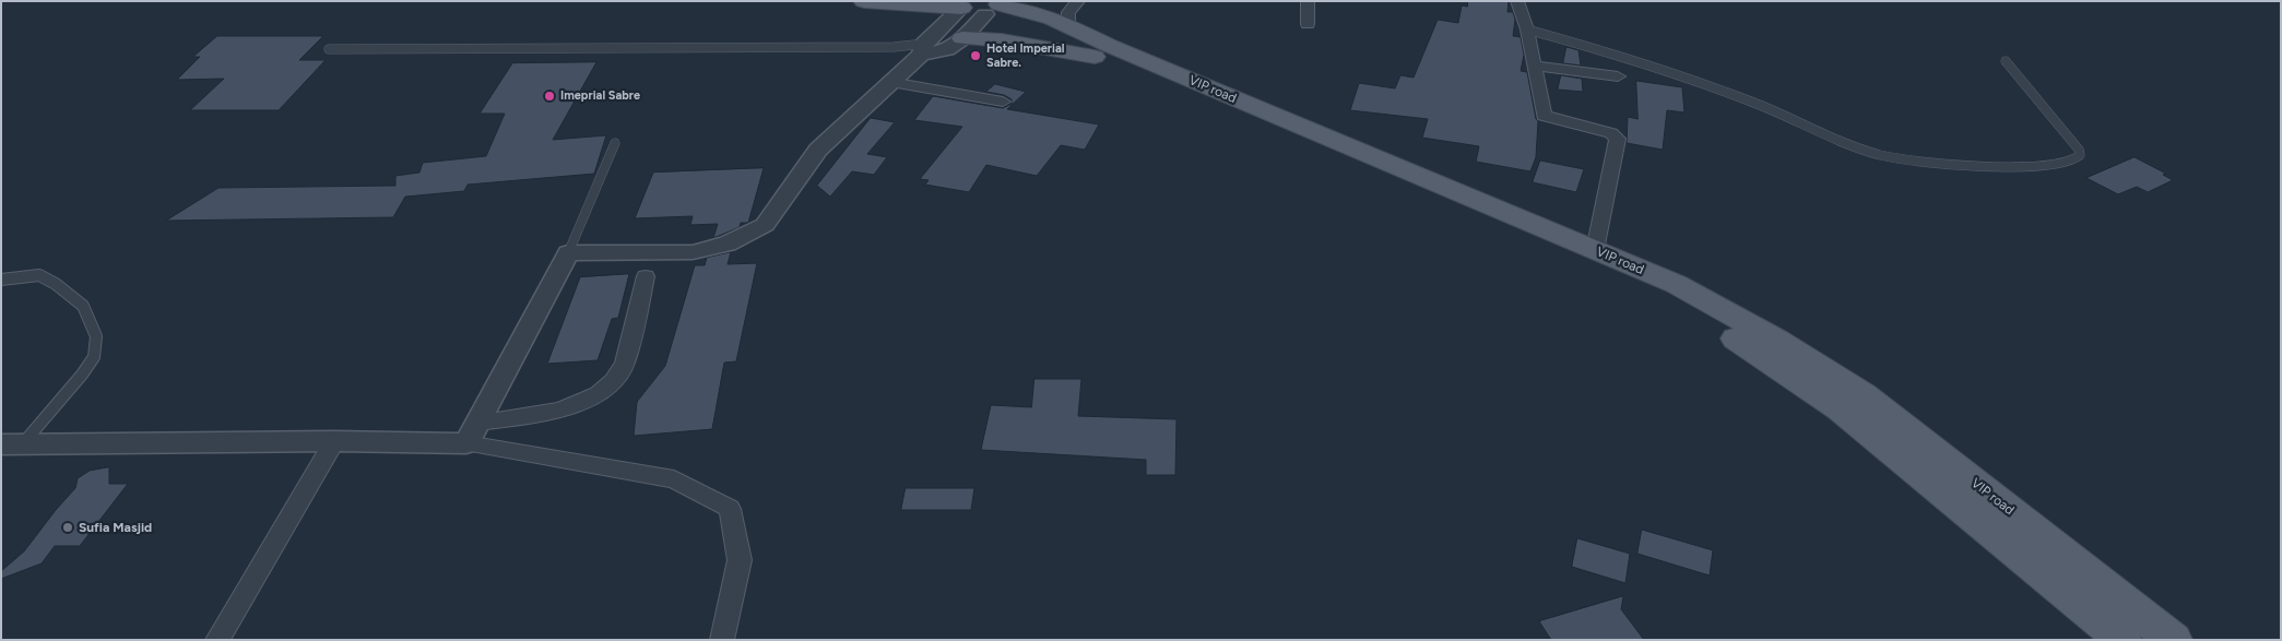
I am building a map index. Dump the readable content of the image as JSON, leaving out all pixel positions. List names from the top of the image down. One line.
{"streets":{"main road":["VIP road"]},"places":["Hotel Imperial Sabre.","Imeprial Sabre","Sufia Masjid"]}
